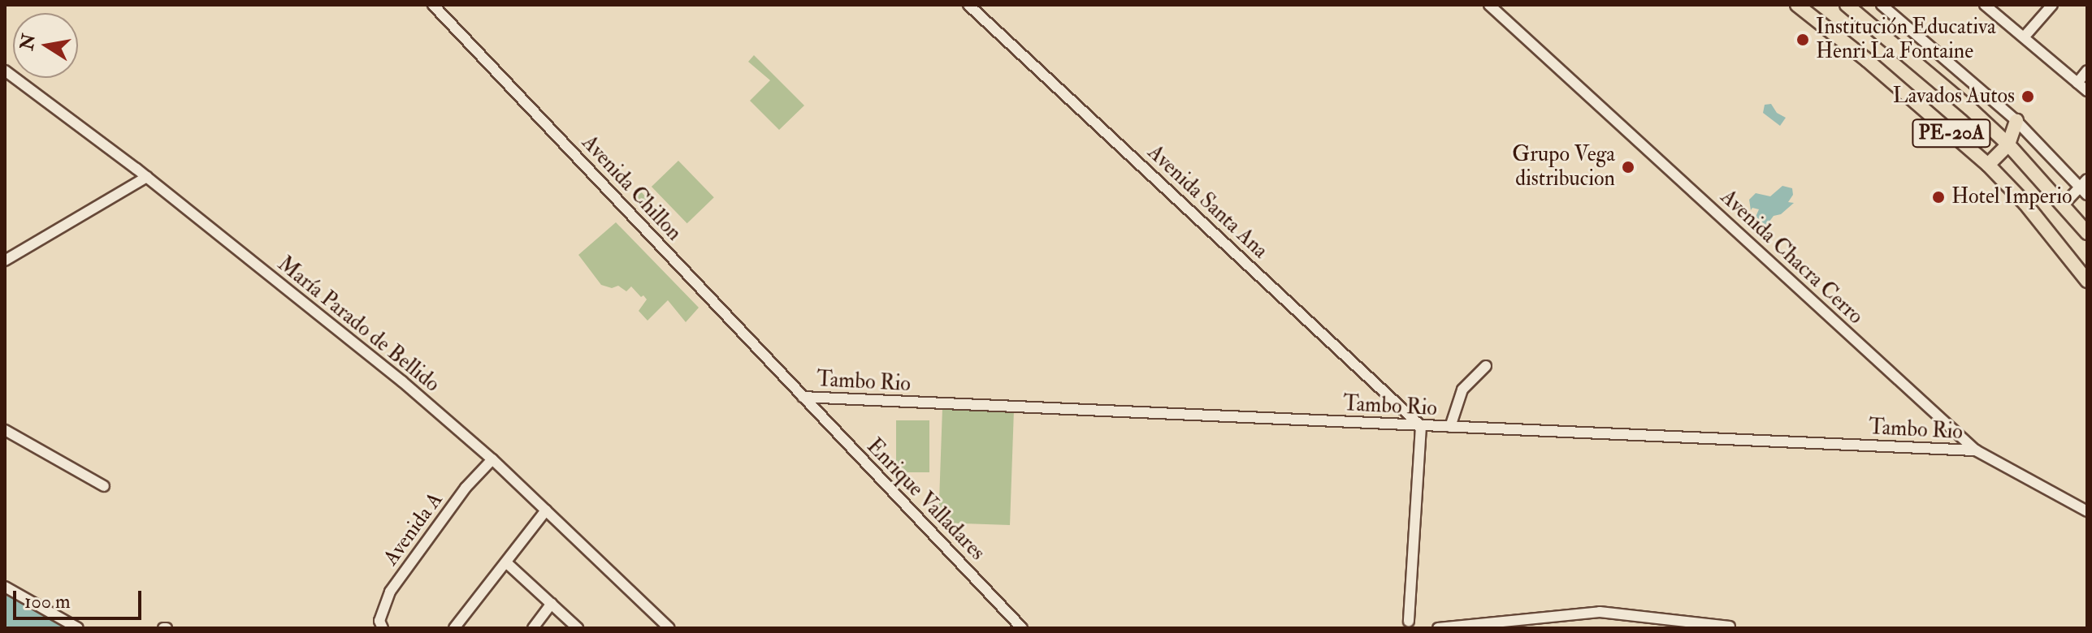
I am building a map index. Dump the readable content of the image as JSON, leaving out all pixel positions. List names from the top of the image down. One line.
{"streets":{"main road":["PE-20A"],"street":["Avenida Chillon","Avenida Santa Ana","Avenida Chacra Cerro","María Parado de Bellido","Tambo Rio","Enrique Valladares","Avenida A"]},"crossings":[["Avenida Chillon","Tambo Rio"],["Avenida Chillon","Enrique Valladares"],["Avenida Santa Ana","Tambo Rio"],["Avenida Chacra Cerro","Tambo Rio"],["María Parado de Bellido","Avenida A"],["Tambo Rio","Enrique Valladares"]],"places":["Institución Educativa Henri La Fontaine","Lavados Autos","Grupo Vega distribucion","Hotel Imperio"],"scale_bar":"100 m","north":"left"}
